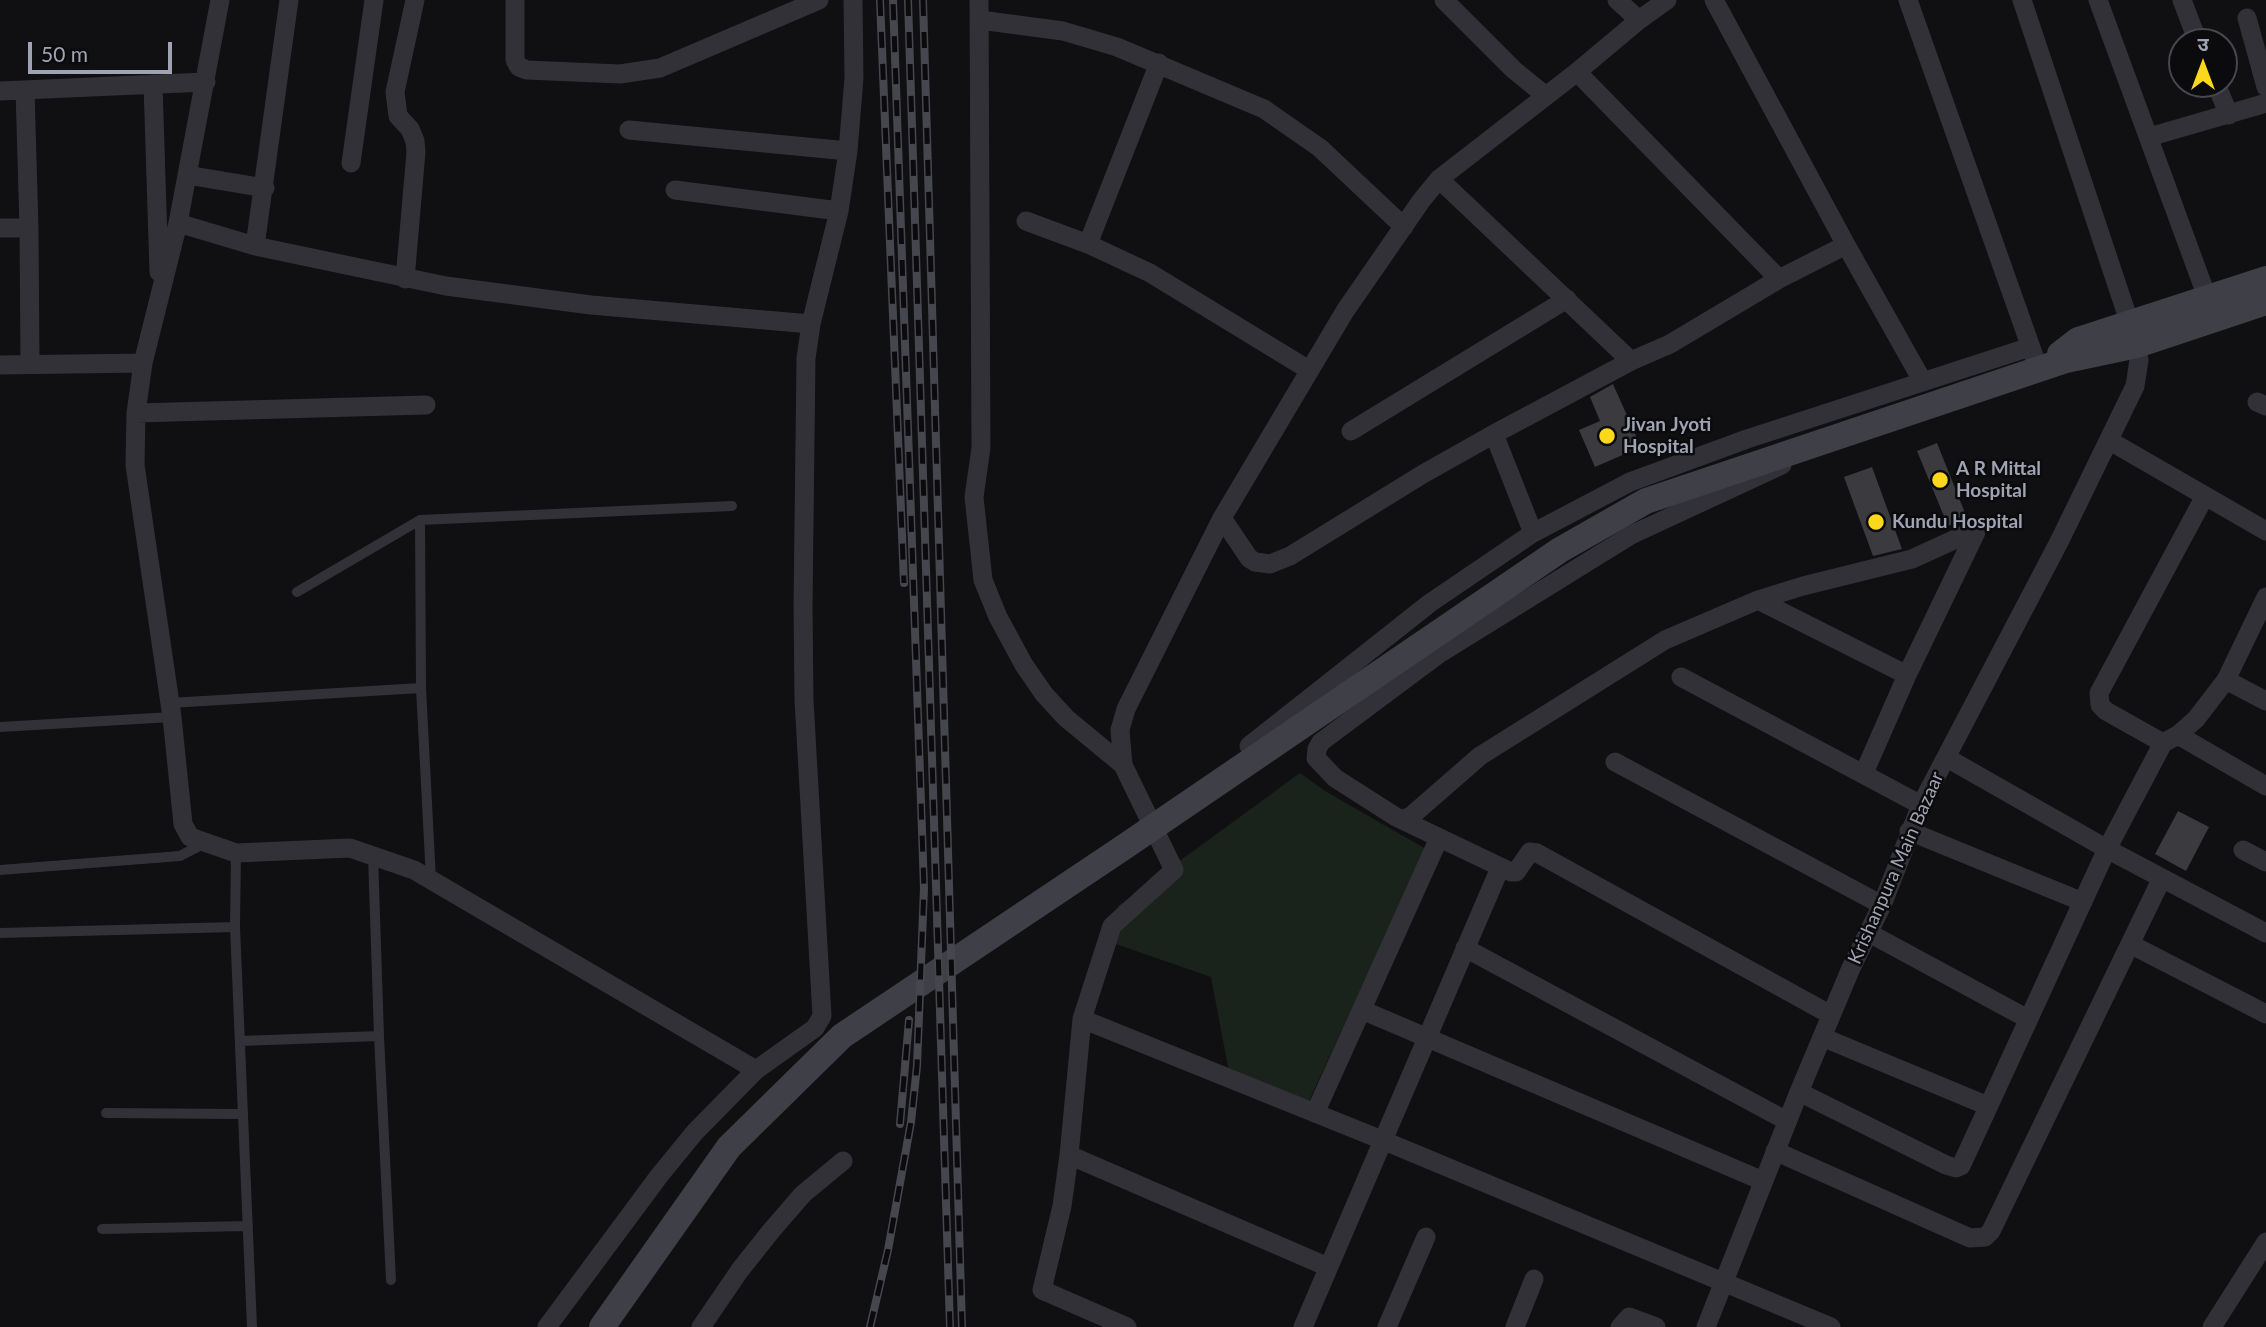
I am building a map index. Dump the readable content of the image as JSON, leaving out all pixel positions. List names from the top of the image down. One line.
{"streets":{"street":["Krishanpura Main Bazaar"]},"places":["Jivan Jyoti Hospital","A R Mittal Hospital","Kundu Hospital"],"scale_bar":"50 m","north":"top"}
